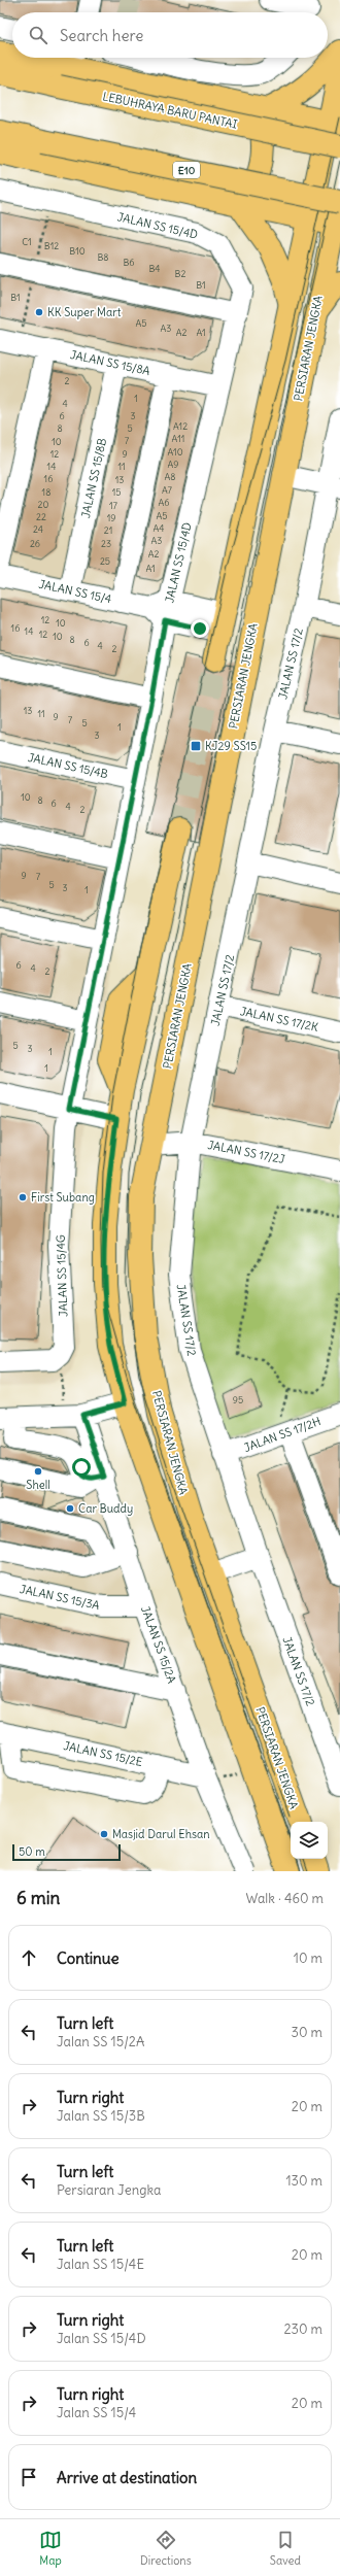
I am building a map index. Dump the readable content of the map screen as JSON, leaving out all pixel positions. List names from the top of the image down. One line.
{"streets":{"main road":["LEBUHRAYA BARU PANTAI","E10","PERSIARAN JENGKA"],"street":["JALAN SS 15/4D","JALAN SS 15/8A","JALAN SS 15/8B","JALAN SS 15/4","JALAN SS 17/2","JALAN SS 15/4B","JALAN SS 17/2K","JALAN SS 17/2J","JALAN SS 15/4G","JALAN SS 17/2H","JALAN SS 15/3A","JALAN SS 15/2A","JALAN SS 15/2E"]},"crossings":[["JALAN SS 15/4D","JALAN SS 15/8A"],["JALAN SS 15/4D","JALAN SS 15/4"],["JALAN SS 15/4D","JALAN SS 15/4B"],["JALAN SS 15/4D","JALAN SS 15/4G"],["PERSIARAN JENGKA","JALAN SS 17/2J"],["JALAN SS 15/8A","JALAN SS 15/8B"],["JALAN SS 15/8B","JALAN SS 15/4"],["JALAN SS 17/2","JALAN SS 17/2K"],["JALAN SS 17/2","JALAN SS 17/2J"],["JALAN SS 17/2","JALAN SS 17/2H"],["JALAN SS 15/3A","JALAN SS 15/2A"],["JALAN SS 15/2A","JALAN SS 15/2E"]],"places":{"other":["KK Super Mart","First Subang","Shell","Car Buddy","Masjid Darul Ehsan"],"transit":["KJ29 SS15"]},"house_numbers":["C1","B12","B10","B8","B6","B4","B2","B1","B1","A5","A3","A2","A1","2","1","4","6","3","A12","8","5","A11","7","10","A10","12","9","A9","14","11","A8","16","13","A7","18","15","A6","20","17","A5","22","19","A4","24","21","A3","26","23","A2","25","A1","12","10","16","14","12","10","8","6","4","2","13","11","9","7","5","1","3","10","8","6","4","2","9","7","5","3","1","6","4","2","5","3","1","1","95"],"scale_bar":"50 m","page":{"search":"Search here","scale":"50 m","heading":["6 min","Walk · 460 m"],"list":[["Continue","10 m"],["Turn left","Jalan SS 15/2A","30 m"],["Turn right","Jalan SS 15/3B","20 m"],["Turn left","Persiaran Jengka","130 m"],["Turn left","Jalan SS 15/4E","20 m"],["Turn right","Jalan SS 15/4D","230 m"],["Turn right","Jalan SS 15/4","20 m"],"Arrive at destination"],"nav":["Map","Directions","Saved"]}}
